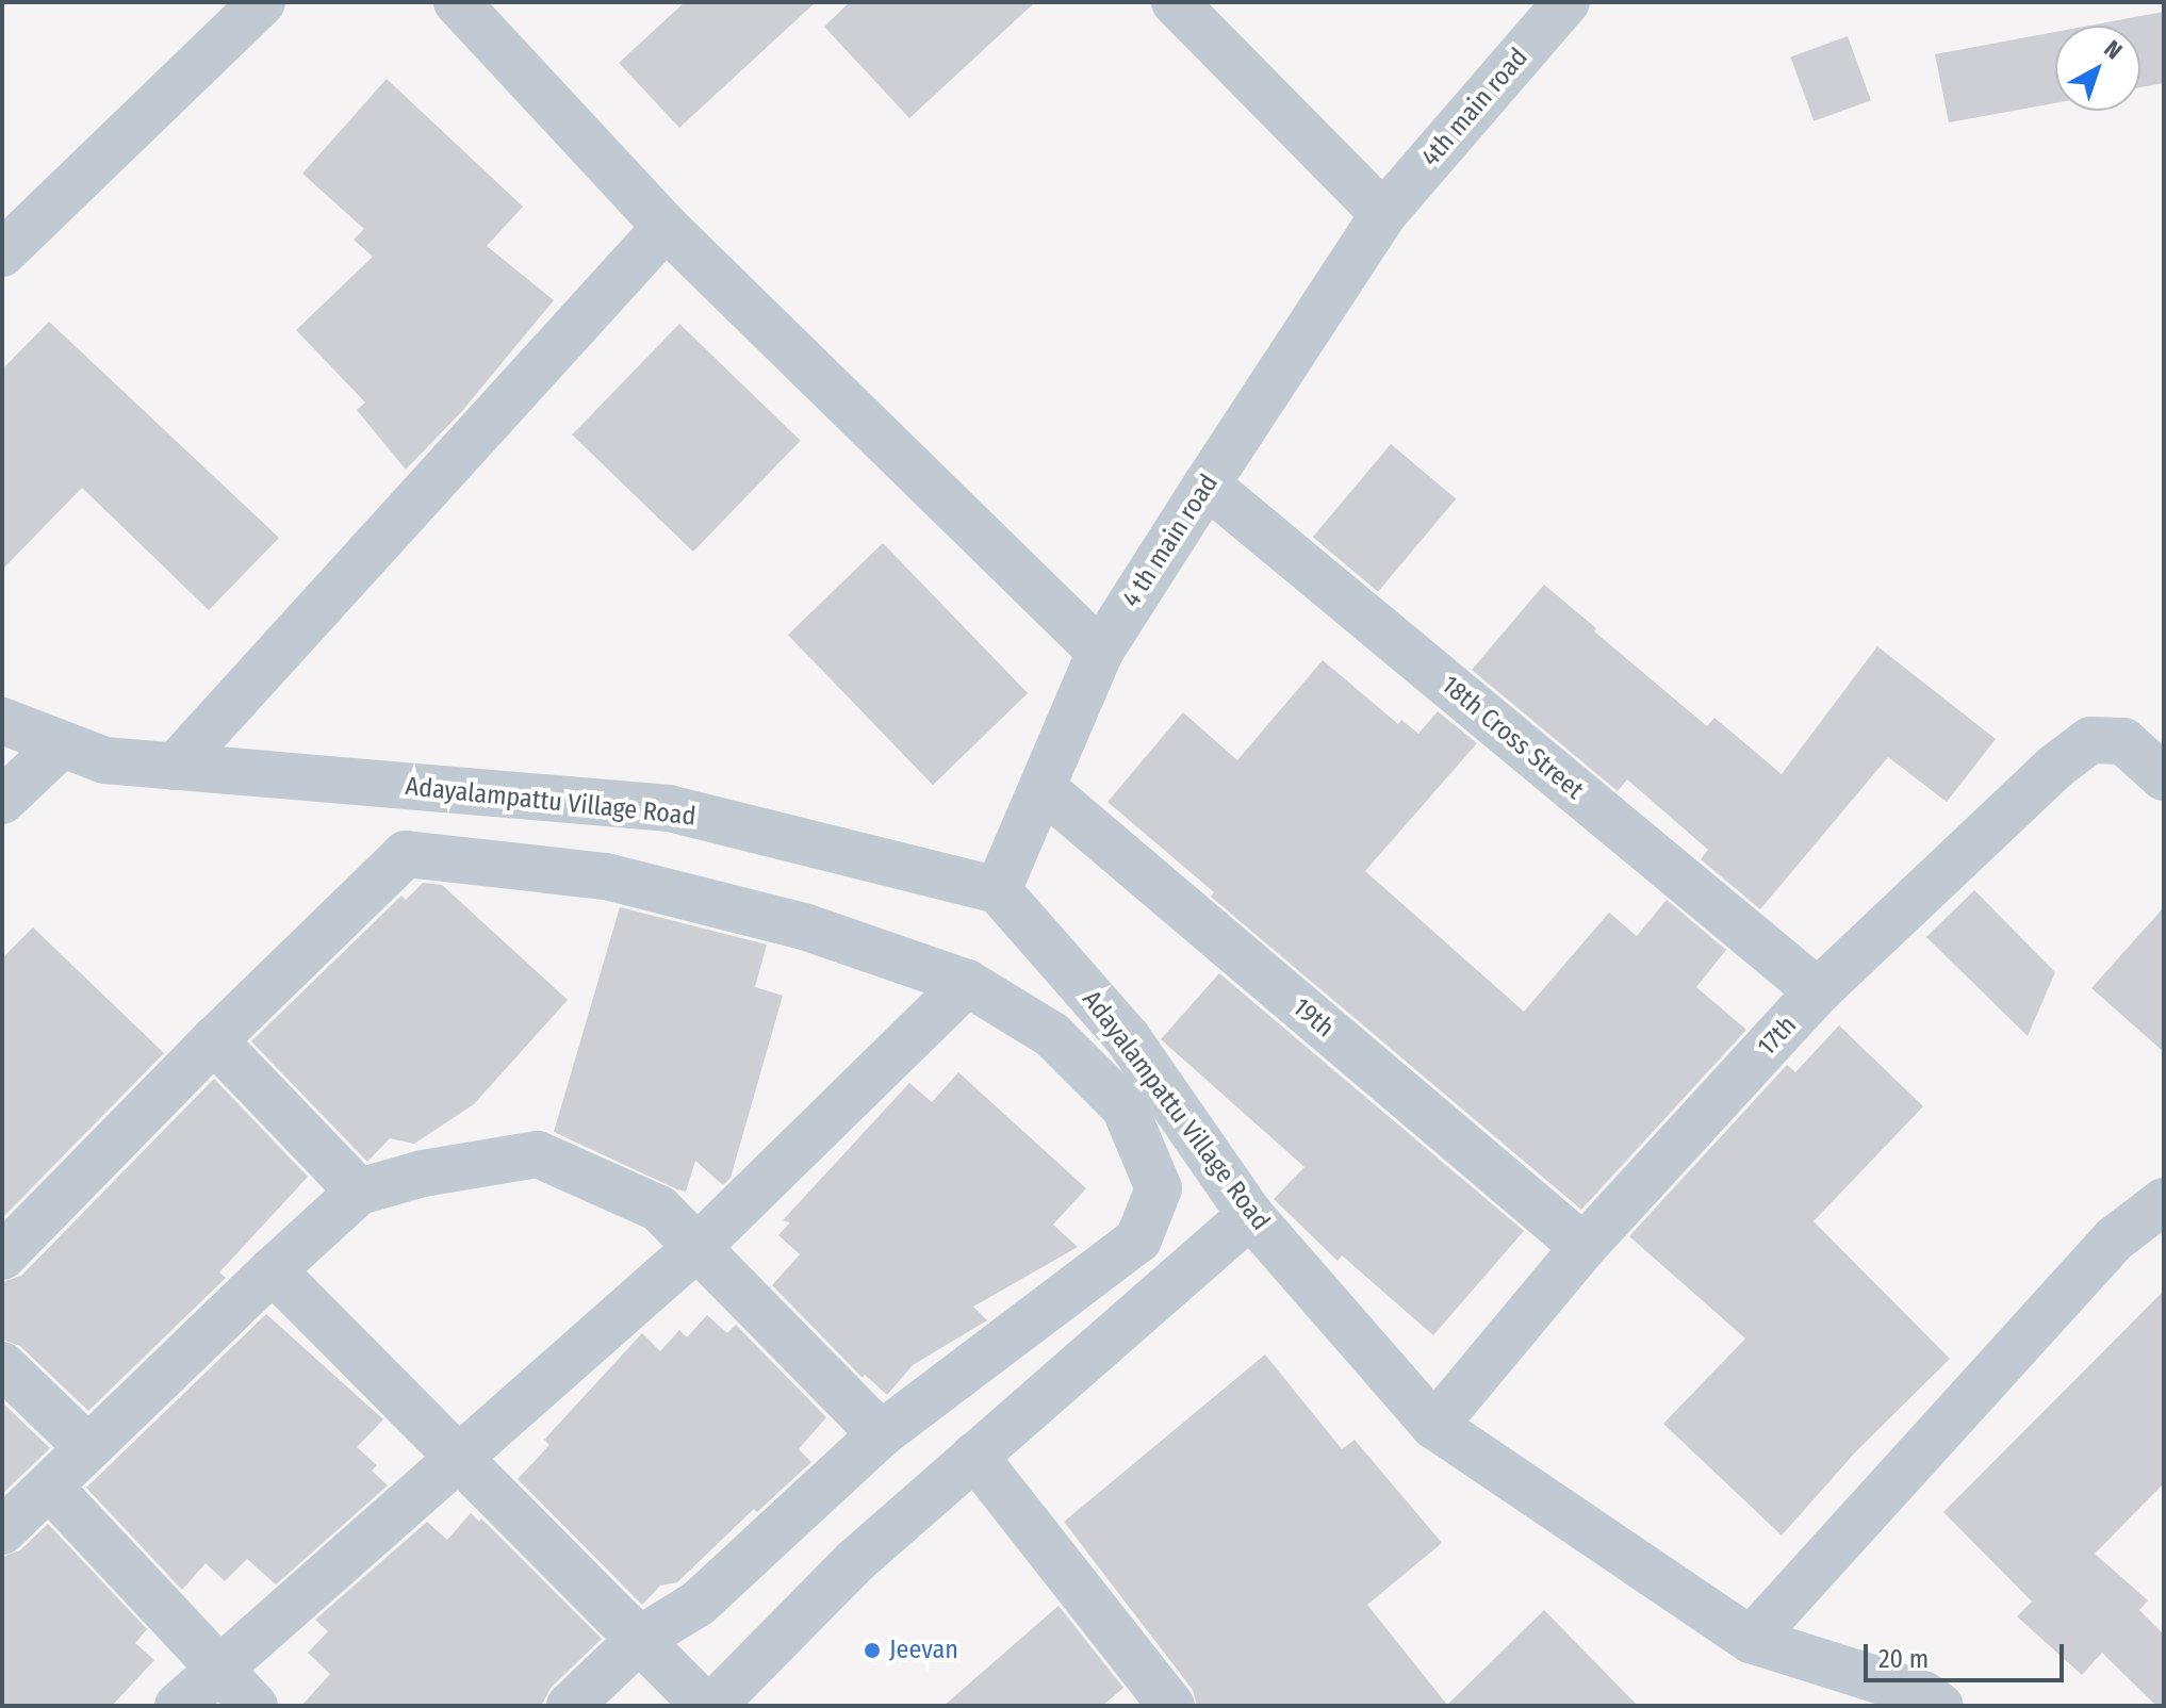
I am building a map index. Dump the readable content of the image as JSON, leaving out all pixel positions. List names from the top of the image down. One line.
{"streets":{"street":["4th main road","4 th main road","18th Cross Street","Adayalampattu Village Road","19th","17th"]},"crossings":[["4th main road","4 th main road"],["4 th main road","18th Cross Street"],["4 th main road","Adayalampattu Village Road"],["4 th main road","19th"],["18th Cross Street","17th"],["Adayalampattu Village Road","17th"],["19th","17th"]],"places":["Jeevan"],"scale_bar":"20 m","north":"top right"}
